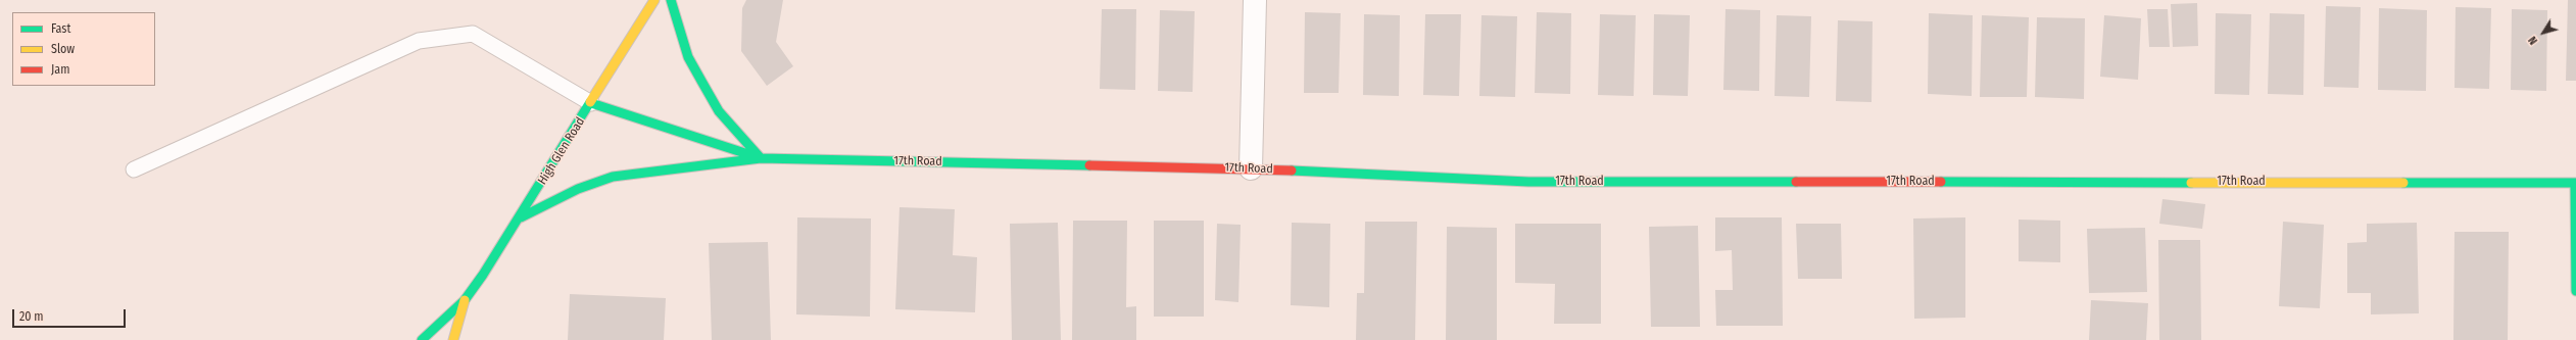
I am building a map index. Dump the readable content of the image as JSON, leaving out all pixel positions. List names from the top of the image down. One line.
{"streets":{"street":["High Glen Road","17th Road"]},"crossings":[["High Glen Road","17th Road"]],"legend":["Fast","Slow","Jam"],"scale_bar":"20 m","north":"bottom left"}
